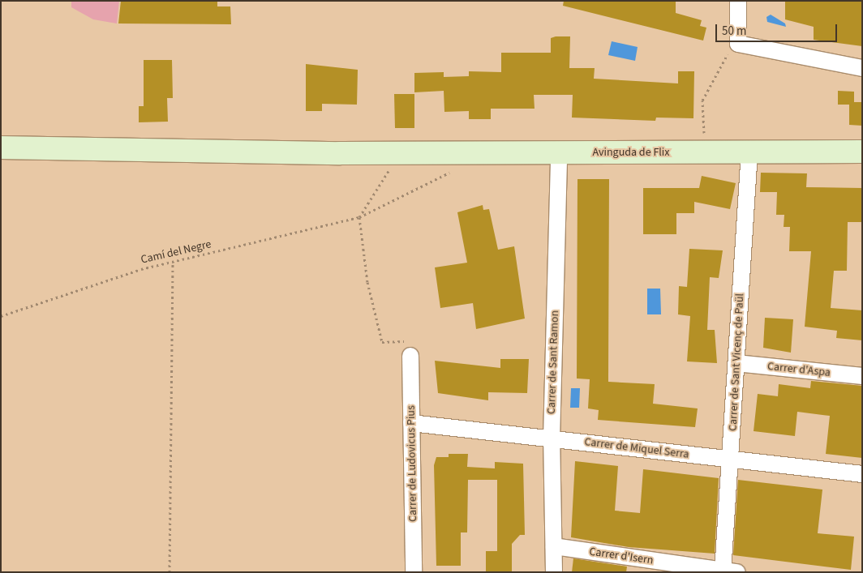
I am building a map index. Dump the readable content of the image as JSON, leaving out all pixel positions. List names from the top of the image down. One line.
{"streets":{"street":["Avinguda de Flix","Carrer de Sant Ramon","Carrer de Sant Vicenç de Paül","Carrer d'Aspa","Carrer de Miquel Serra","Carrer de Ludovicus Pius","Carrer d'Isern"],"path":["Camí del Negre"]},"crossings":[["Avinguda de Flix","Carrer de Sant Ramon"],["Avinguda de Flix","Carrer de Sant Vicenç de Paül"],["Carrer de Sant Ramon","Carrer de Miquel Serra"],["Carrer de Sant Ramon","Carrer d'Isern"],["Carrer de Sant Vicenç de Paül","Carrer d'Aspa"],["Carrer de Sant Vicenç de Paül","Carrer de Miquel Serra"],["Carrer de Sant Vicenç de Paül","Carrer d'Isern"],["Carrer de Miquel Serra","Carrer de Ludovicus Pius"]],"scale_bar":"50 m"}
